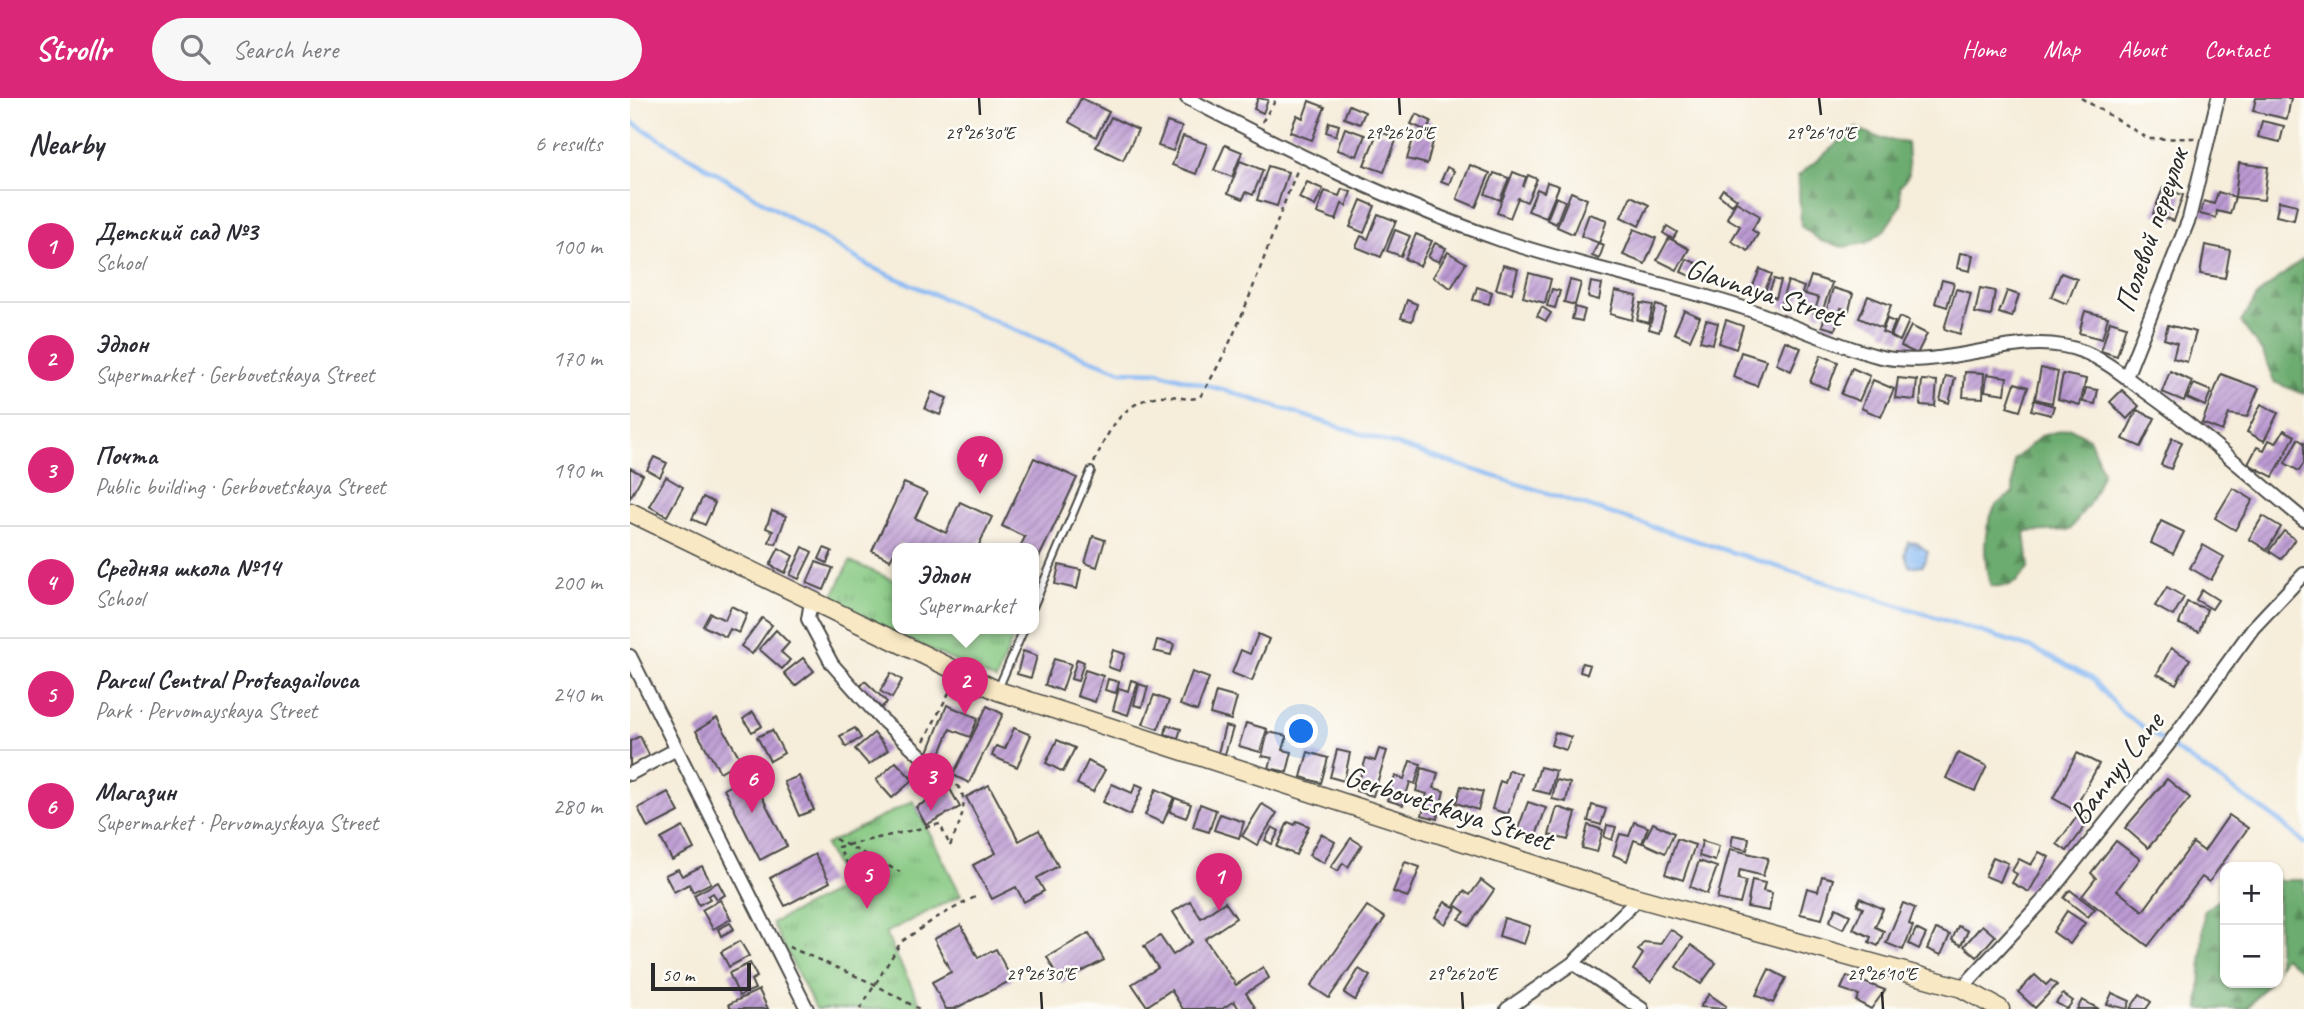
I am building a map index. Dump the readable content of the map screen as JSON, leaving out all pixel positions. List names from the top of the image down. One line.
{"streets":{"street":["Полевой переулок","Glavnaya Street","Bannyy Lane","Gerbovetskaya Street"]},"crossings":[["Полевой переулок","Glavnaya Street"],["Bannyy Lane","Gerbovetskaya Street"]],"scale_bar":"50 m","page":{"header":"Strollr","search":"Search here","nav":["Home","Map","About","Contact"],"heading":["Nearby","6 results"],"list":[{"mark":"1","name":"Детский сад №3","note":"School","value":"100 m"},{"mark":"2","name":"Эдлон","note":"Supermarket · Gerbovetskaya Street","value":"170 m"},{"mark":"3","name":"Почта","note":"Public building · Gerbovetskaya Street","value":"190 m"},{"mark":"4","name":"Средняя школа №14","note":"School","value":"200 m"},{"mark":"5","name":"Parcul Central Proteagailovca","note":"Park · Pervomayskaya Street","value":"240 m"},{"mark":"6","name":"Магазин","note":"Supermarket · Pervomayskaya Street","value":"280 m"}],"pins":["4","2","3","6","5","1"],"popup":["Эдлон","Supermarket"],"map_buttons":["+","−"],"scale":"50 m"},"coordinates":["29°26'30\"E","29°26'20\"E","29°26'10\"E"]}
